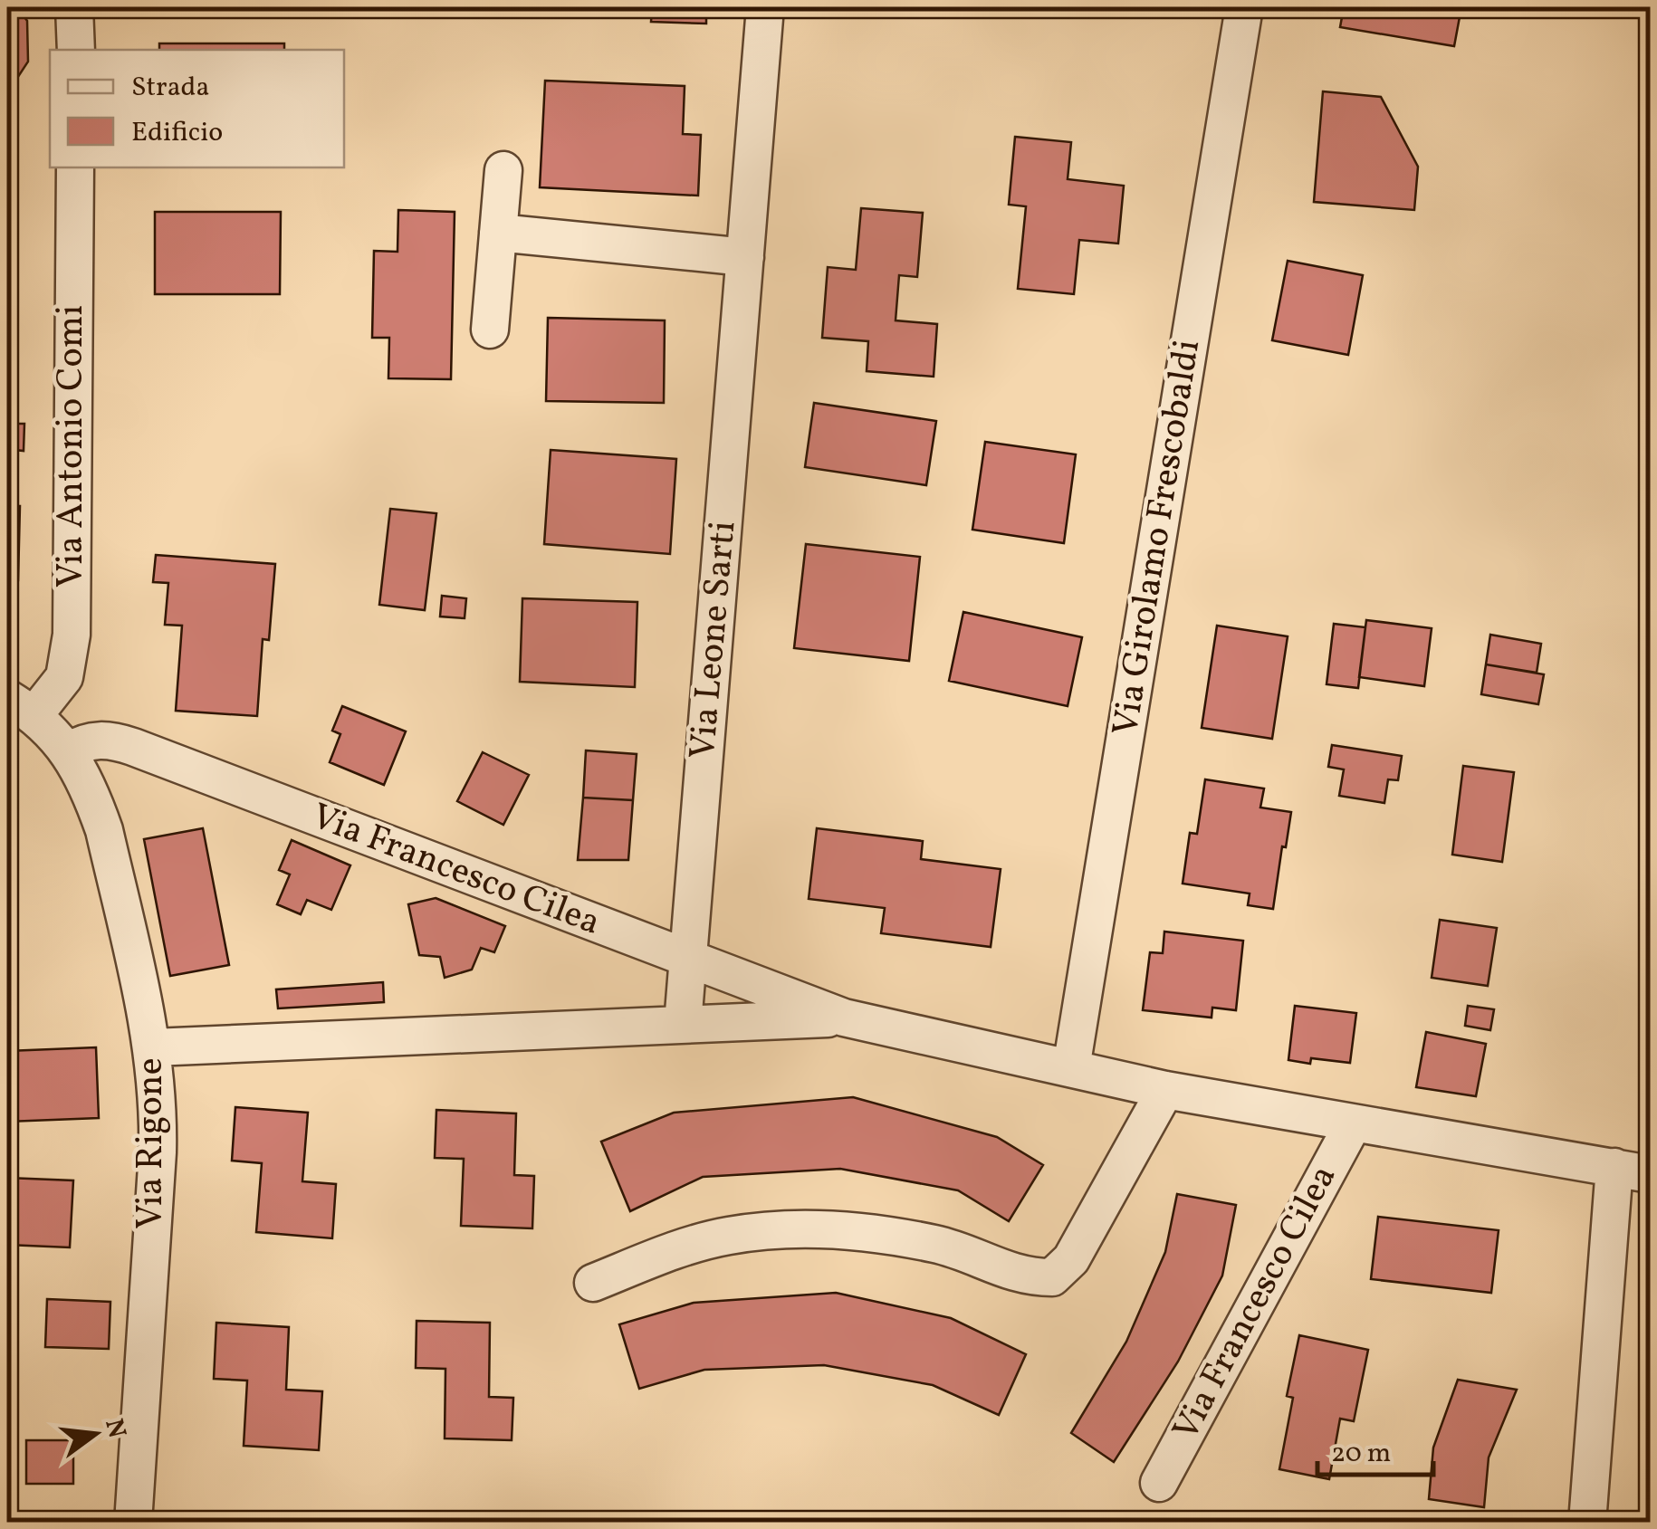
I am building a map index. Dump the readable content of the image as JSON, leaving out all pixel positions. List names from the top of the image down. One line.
{"streets":{"street":["Via Antonio Comi","Via Girolamo Frescobaldi","Via Leone Sarti","Via Francesco Cilea","Via Rigone"]},"crossings":[["Via Antonio Comi","Via Rigone"],["Via Girolamo Frescobaldi","Via Francesco Cilea"],["Via Leone Sarti","Via Francesco Cilea"],["Via Francesco Cilea","Via Rigone"]],"legend":["Strada","Edificio"],"scale_bar":"20 m","north":"right"}
